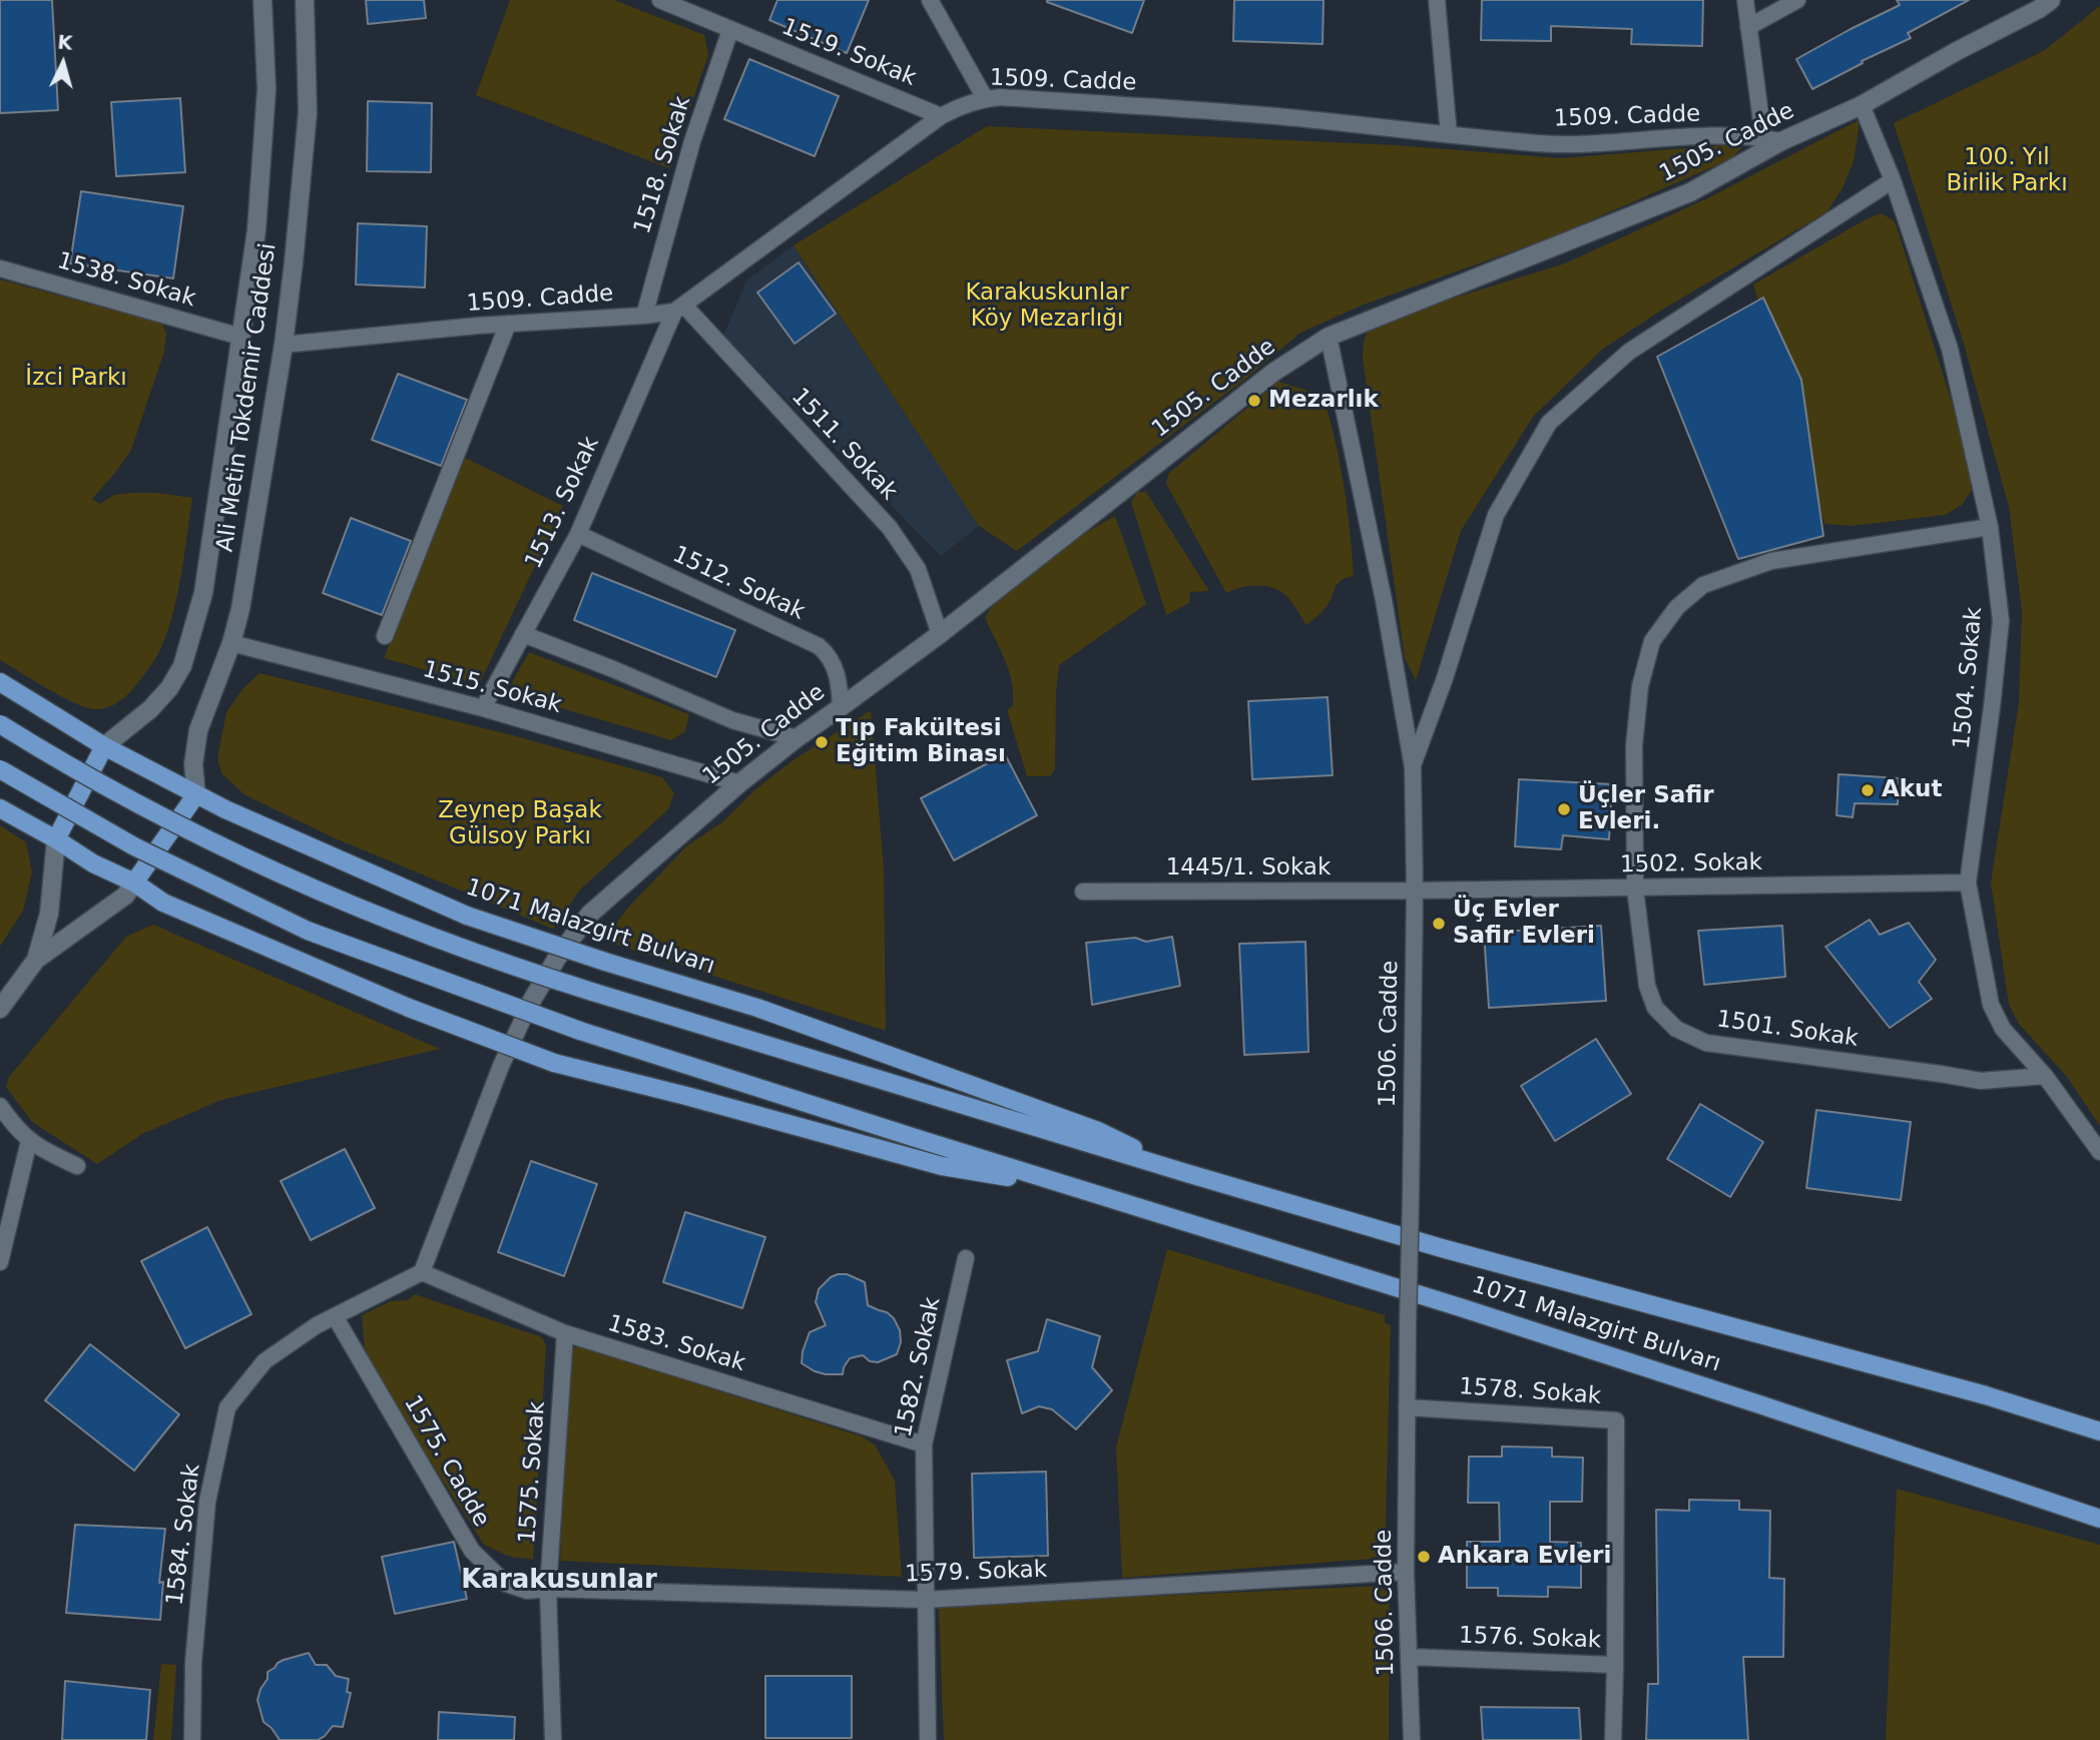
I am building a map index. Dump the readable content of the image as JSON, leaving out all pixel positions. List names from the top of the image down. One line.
{"streets":{"main road":["1071 Malazgirt Bulvarı"],"street":["1519. Sokak","1509. Cadde","1505. Cadde","1518. Sokak","1538. Sokak","Ali Metin Tokdemir Caddesi","1511. Sokak","1513. Sokak","1512. Sokak","1504. Sokak","1515. Sokak","1502. Sokak","1445/1. Sokak","1501. Sokak","1506. Cadde","1583. Sokak","1582. Sokak","1578. Sokak","1575. Cadde","1575. Sokak","1584. Sokak","1579. Sokak","1576. Sokak"]},"crossings":[["1519. Sokak","1509. Cadde"],["1519. Sokak","1518. Sokak"],["1509. Cadde","1505. Cadde"],["1509. Cadde","1518. Sokak"],["1509. Cadde","Ali Metin Tokdemir Caddesi"],["1509. Cadde","1511. Sokak"],["1509. Cadde","1513. Sokak"],["1505. Cadde","1511. Sokak"],["1505. Cadde","1512. Sokak"],["1505. Cadde","1504. Sokak"],["1505. Cadde","1515. Sokak"],["1505. Cadde","1506. Cadde"],["1538. Sokak","Ali Metin Tokdemir Caddesi"],["Ali Metin Tokdemir Caddesi","1515. Sokak"],["Ali Metin Tokdemir Caddesi","1071 Malazgirt Bulvarı"],["1511. Sokak","1513. Sokak"],["1513. Sokak","1512. Sokak"],["1513. Sokak","1515. Sokak"],["1504. Sokak","1502. Sokak"],["1504. Sokak","1501. Sokak"],["1502. Sokak","1445/1. Sokak"],["1502. Sokak","1501. Sokak"],["1502. Sokak","1506. Cadde"],["1445/1. Sokak","1506. Cadde"],["1506. Cadde","1578. Sokak"],["1506. Cadde","1579. Sokak"],["1506. Cadde","1576. Sokak"],["1583. Sokak","1582. Sokak"],["1583. Sokak","1575. Sokak"],["1583. Sokak","1584. Sokak"],["1582. Sokak","1579. Sokak"],["1578. Sokak","1576. Sokak"],["1575. Cadde","1575. Sokak"],["1575. Cadde","1584. Sokak"],["1575. Cadde","1579. Sokak"],["1575. Sokak","1579. Sokak"]],"districts":["Karakusunlar"],"parks":["100. Yıl Birlik Parkı","Karakuskunlar Köy Mezarlığı","İzci Parkı","Zeynep Başak Gülsoy Parkı"],"places":["Mezarlık","Tıp Fakültesi Eğitim Binası","Akut","Üçler Safir Evleri.","Üç Evler Safir Evleri","Ankara Evleri"],"north":"top"}
